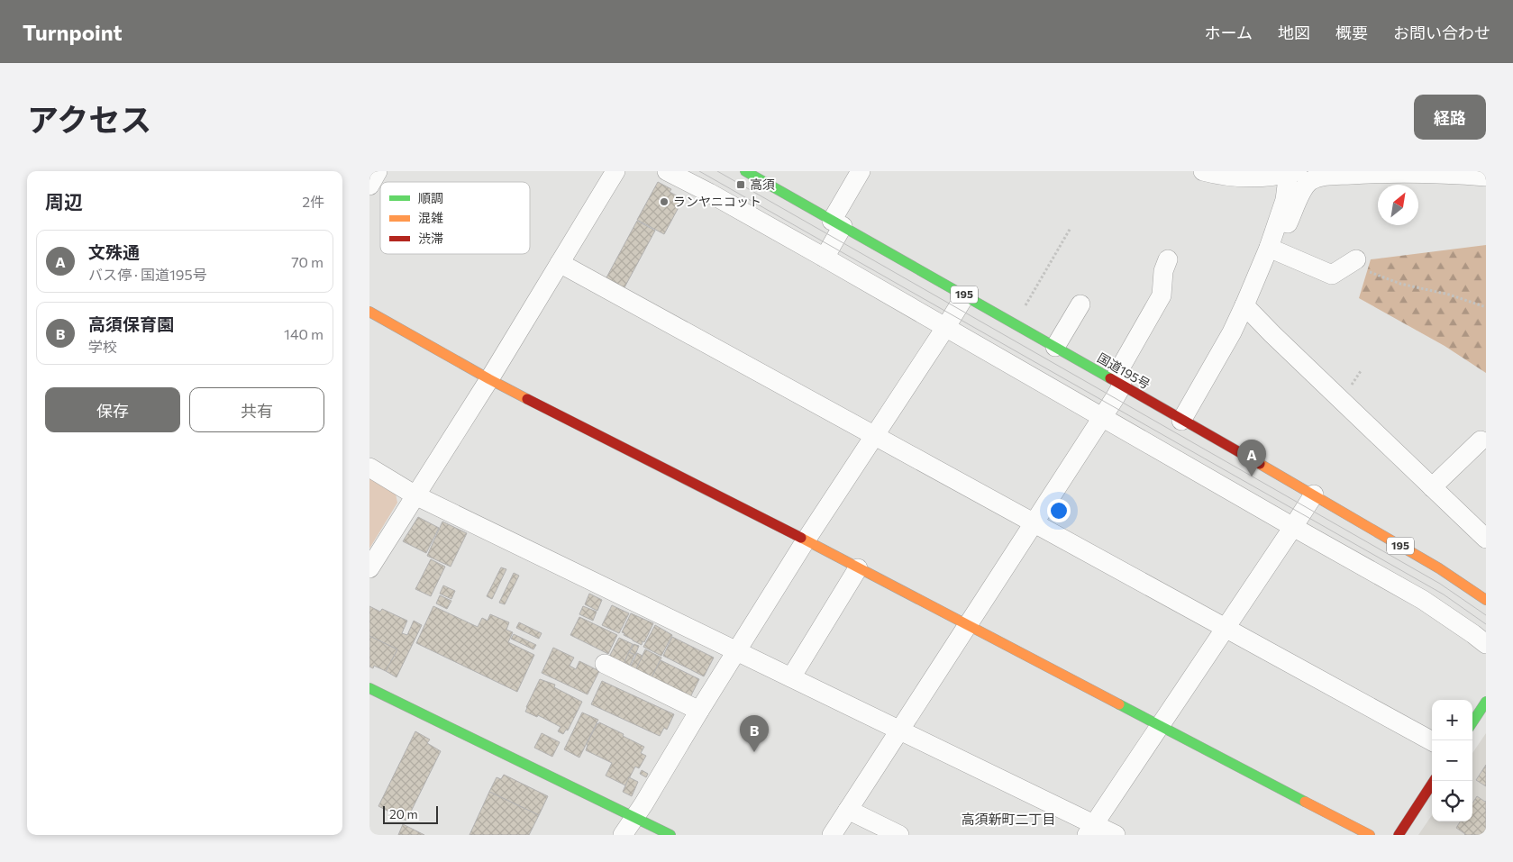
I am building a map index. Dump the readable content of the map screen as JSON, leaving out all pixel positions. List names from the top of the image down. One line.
{"streets":{"main road":["195","国道195号"]},"districts":["高須新町二丁目"],"places":{"transit":["高須"],"other":["ランヤニコット"]},"legend":["順調","混雑","渋滞"],"scale_bar":"20 m","north":"top right","page":{"header":"Turnpoint","nav":["ホーム","地図","概要","お問い合わせ"],"title":"アクセス","buttons":["経路",["保存","共有"]],"heading":["周辺","2件"],"list":[{"mark":"A","name":"文殊通","note":"バス停 · 国道195号","value":"70 m"},{"mark":"B","name":"高須保育園","note":"学校","value":"140 m"}],"pins":["A","B"],"map_buttons":["+","−"],"scale":"20 m"}}
